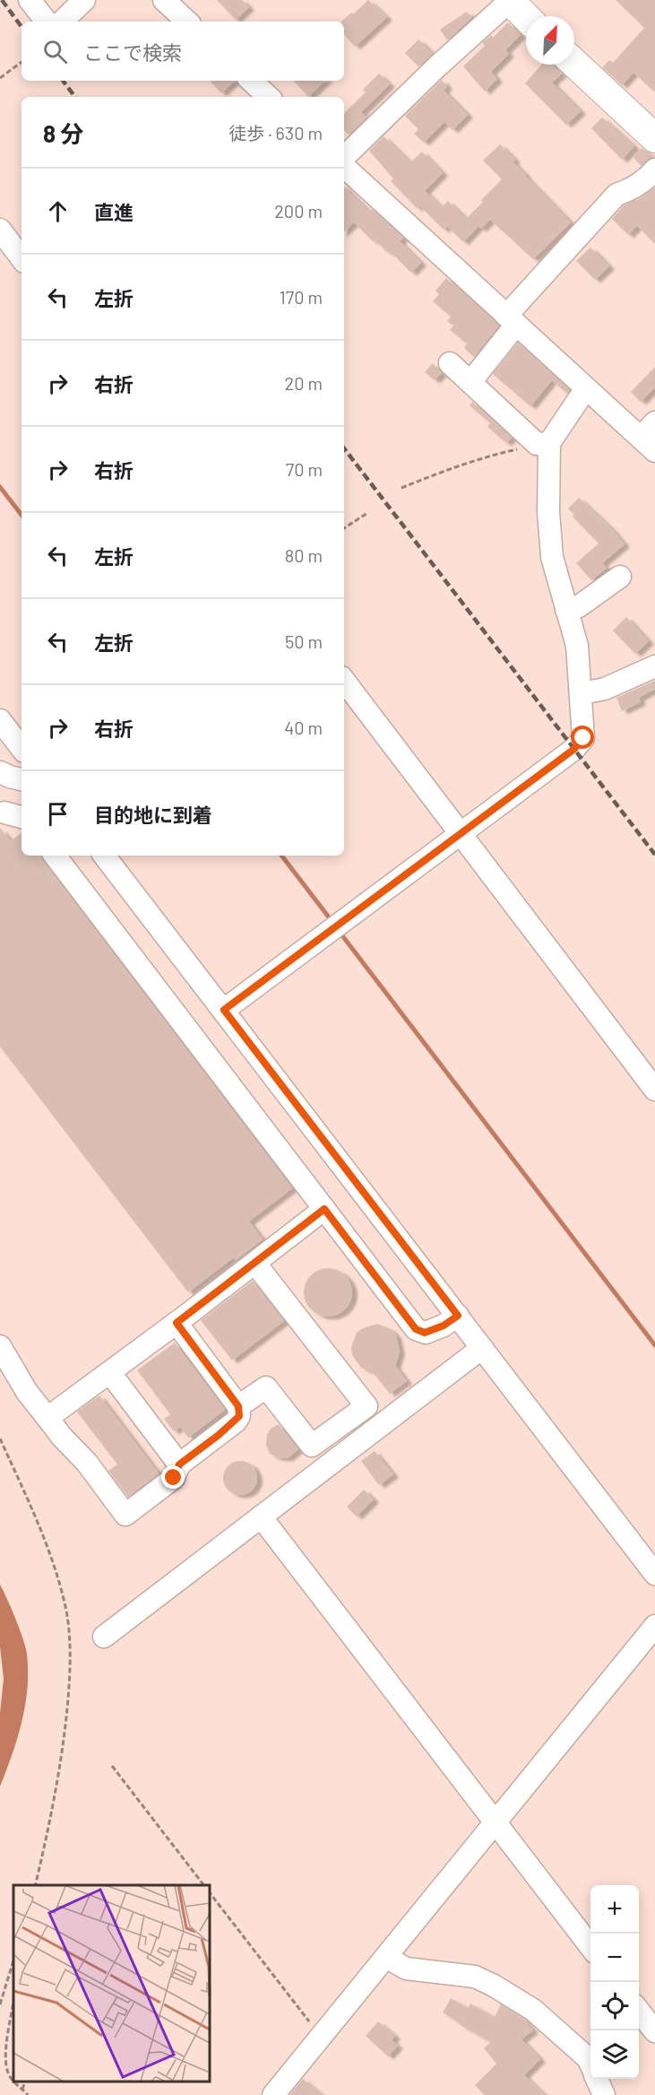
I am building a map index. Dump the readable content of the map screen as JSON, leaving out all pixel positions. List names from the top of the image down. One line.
{"north":"top right","page":{"search":"ここで検索","heading":["8 分","徒歩 · 630 m"],"list":[["直進","200 m"],["左折","170 m"],["右折","20 m"],["右折","70 m"],["左折","80 m"],["左折","50 m"],["右折","40 m"],"目的地に到着"],"map_buttons":["+","−"]}}
